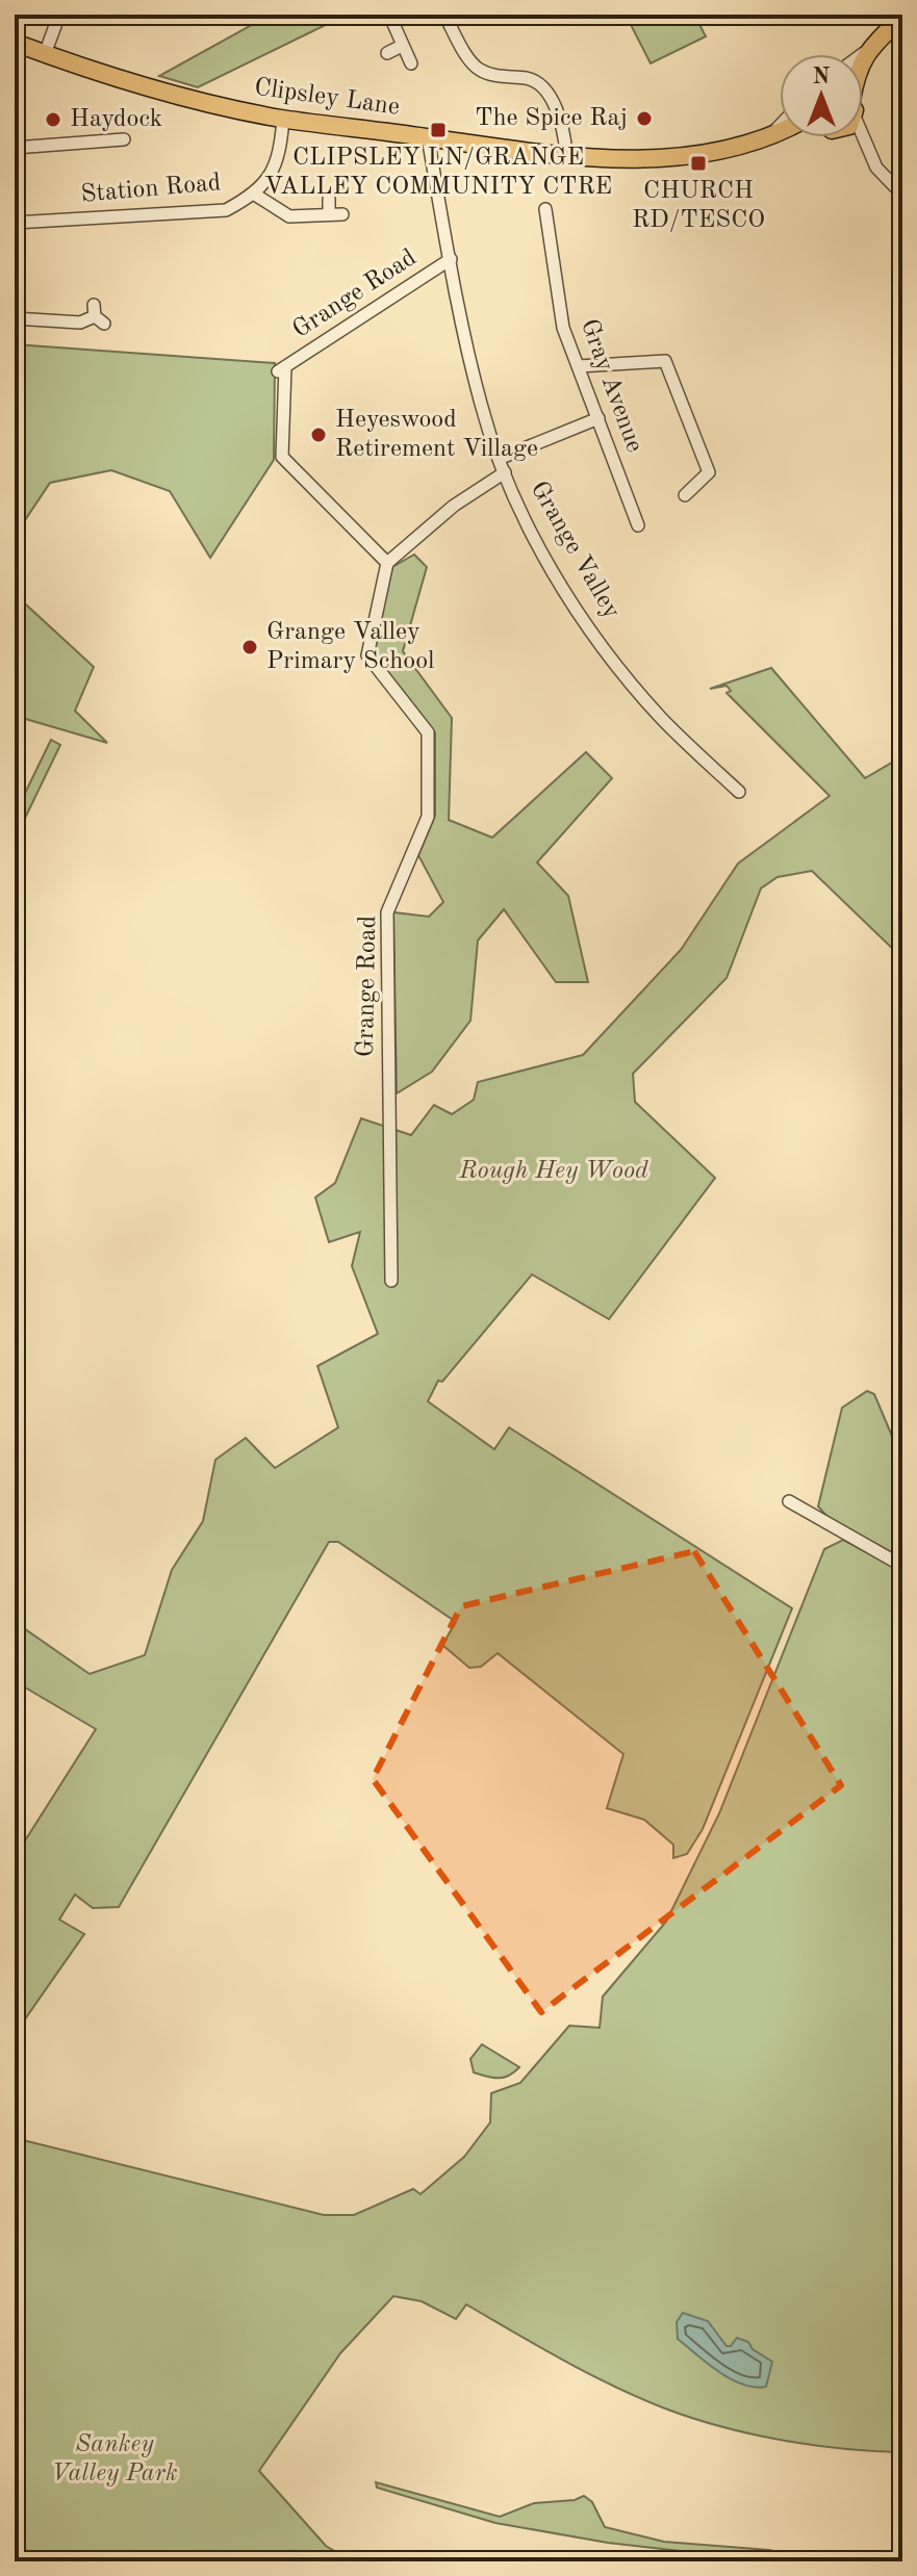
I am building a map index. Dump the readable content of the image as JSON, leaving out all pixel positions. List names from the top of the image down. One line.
{"streets":{"main road":["Clipsley Lane"],"street":["Station Road","Grange Road","Gray Avenue","Grange Valley"]},"crossings":[["Clipsley Lane","Station Road"],["Clipsley Lane","Grange Valley"],["Grange Road","Grange Valley"]],"parks":["Rough Hey Wood","Sankey Valley Park"],"places":{"other":["The Spice Raj","Haydock","Heyeswood Retirement Village","Grange Valley Primary School"],"transit":["CLIPSLEY LN/GRANGE VALLEY COMMUNITY CTRE","CHURCH RD/TESCO"]},"north":"top"}
